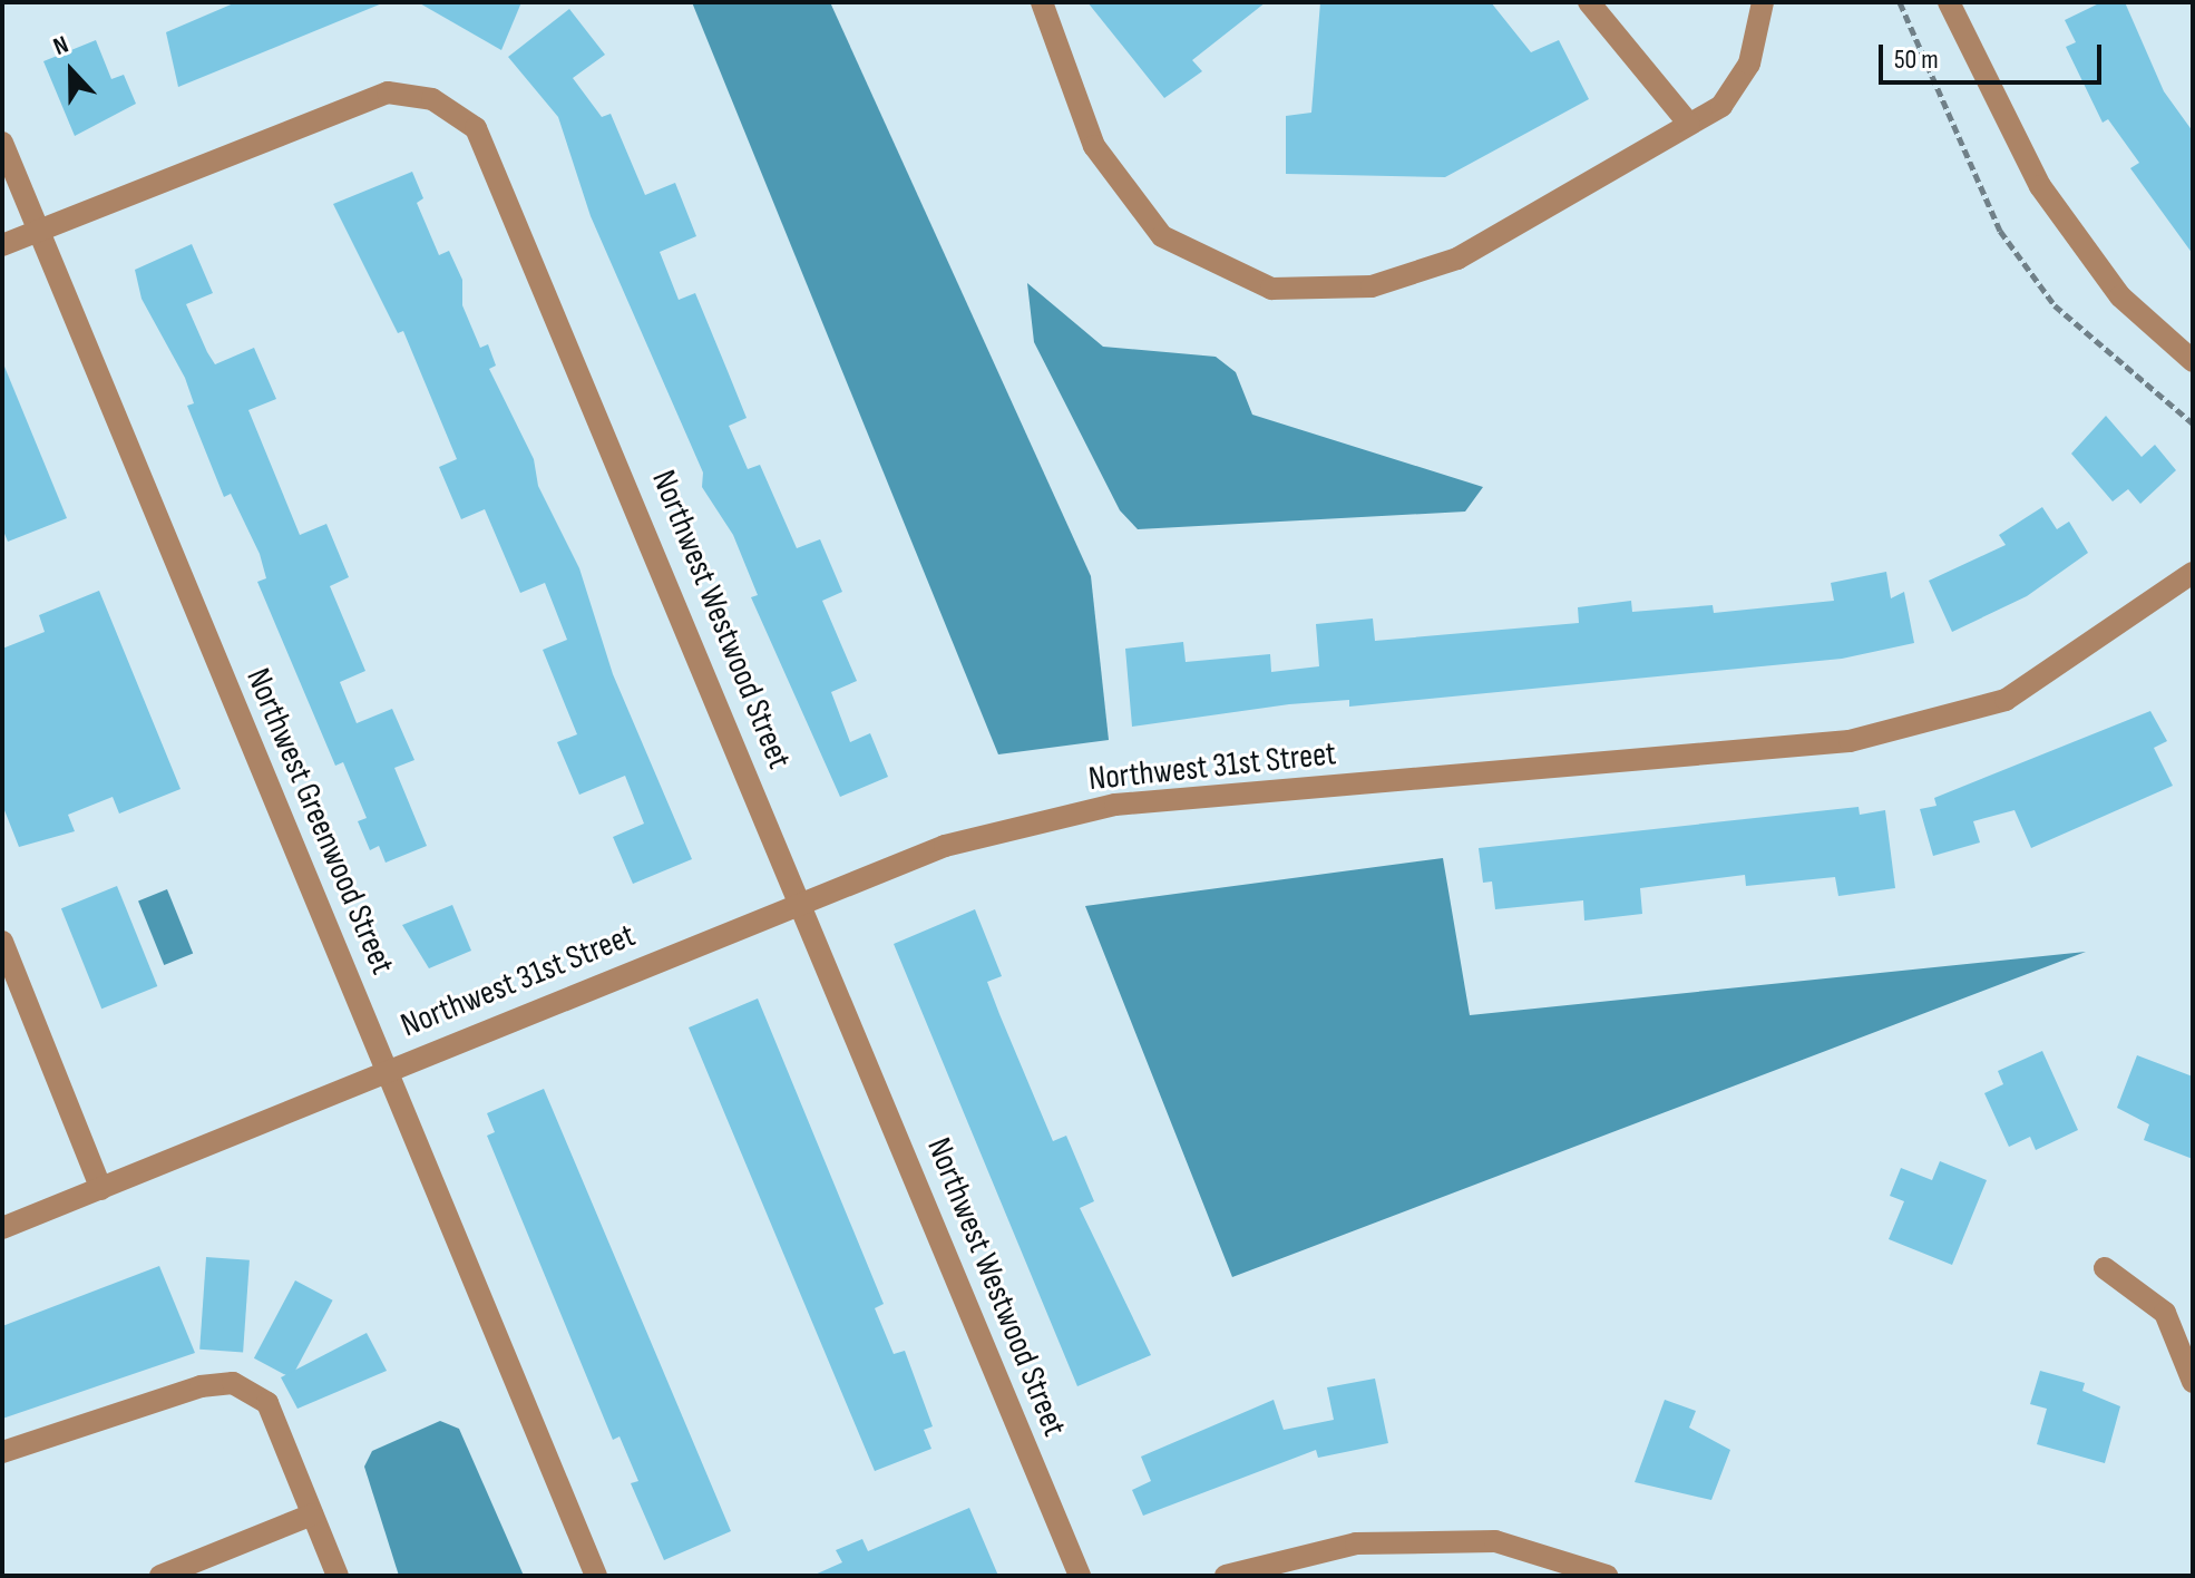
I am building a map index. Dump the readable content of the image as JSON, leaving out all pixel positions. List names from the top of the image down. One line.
{"streets":{"street":["Northwest Westwood Street","Northwest 31st Street","Northwest Greenwood Street"]},"crossings":[["Northwest Westwood Street","Northwest 31st Street"],["Northwest Westwood Street","Northwest Greenwood Street"],["Northwest 31st Street","Northwest Greenwood Street"]],"scale_bar":"50 m","north":"top"}
